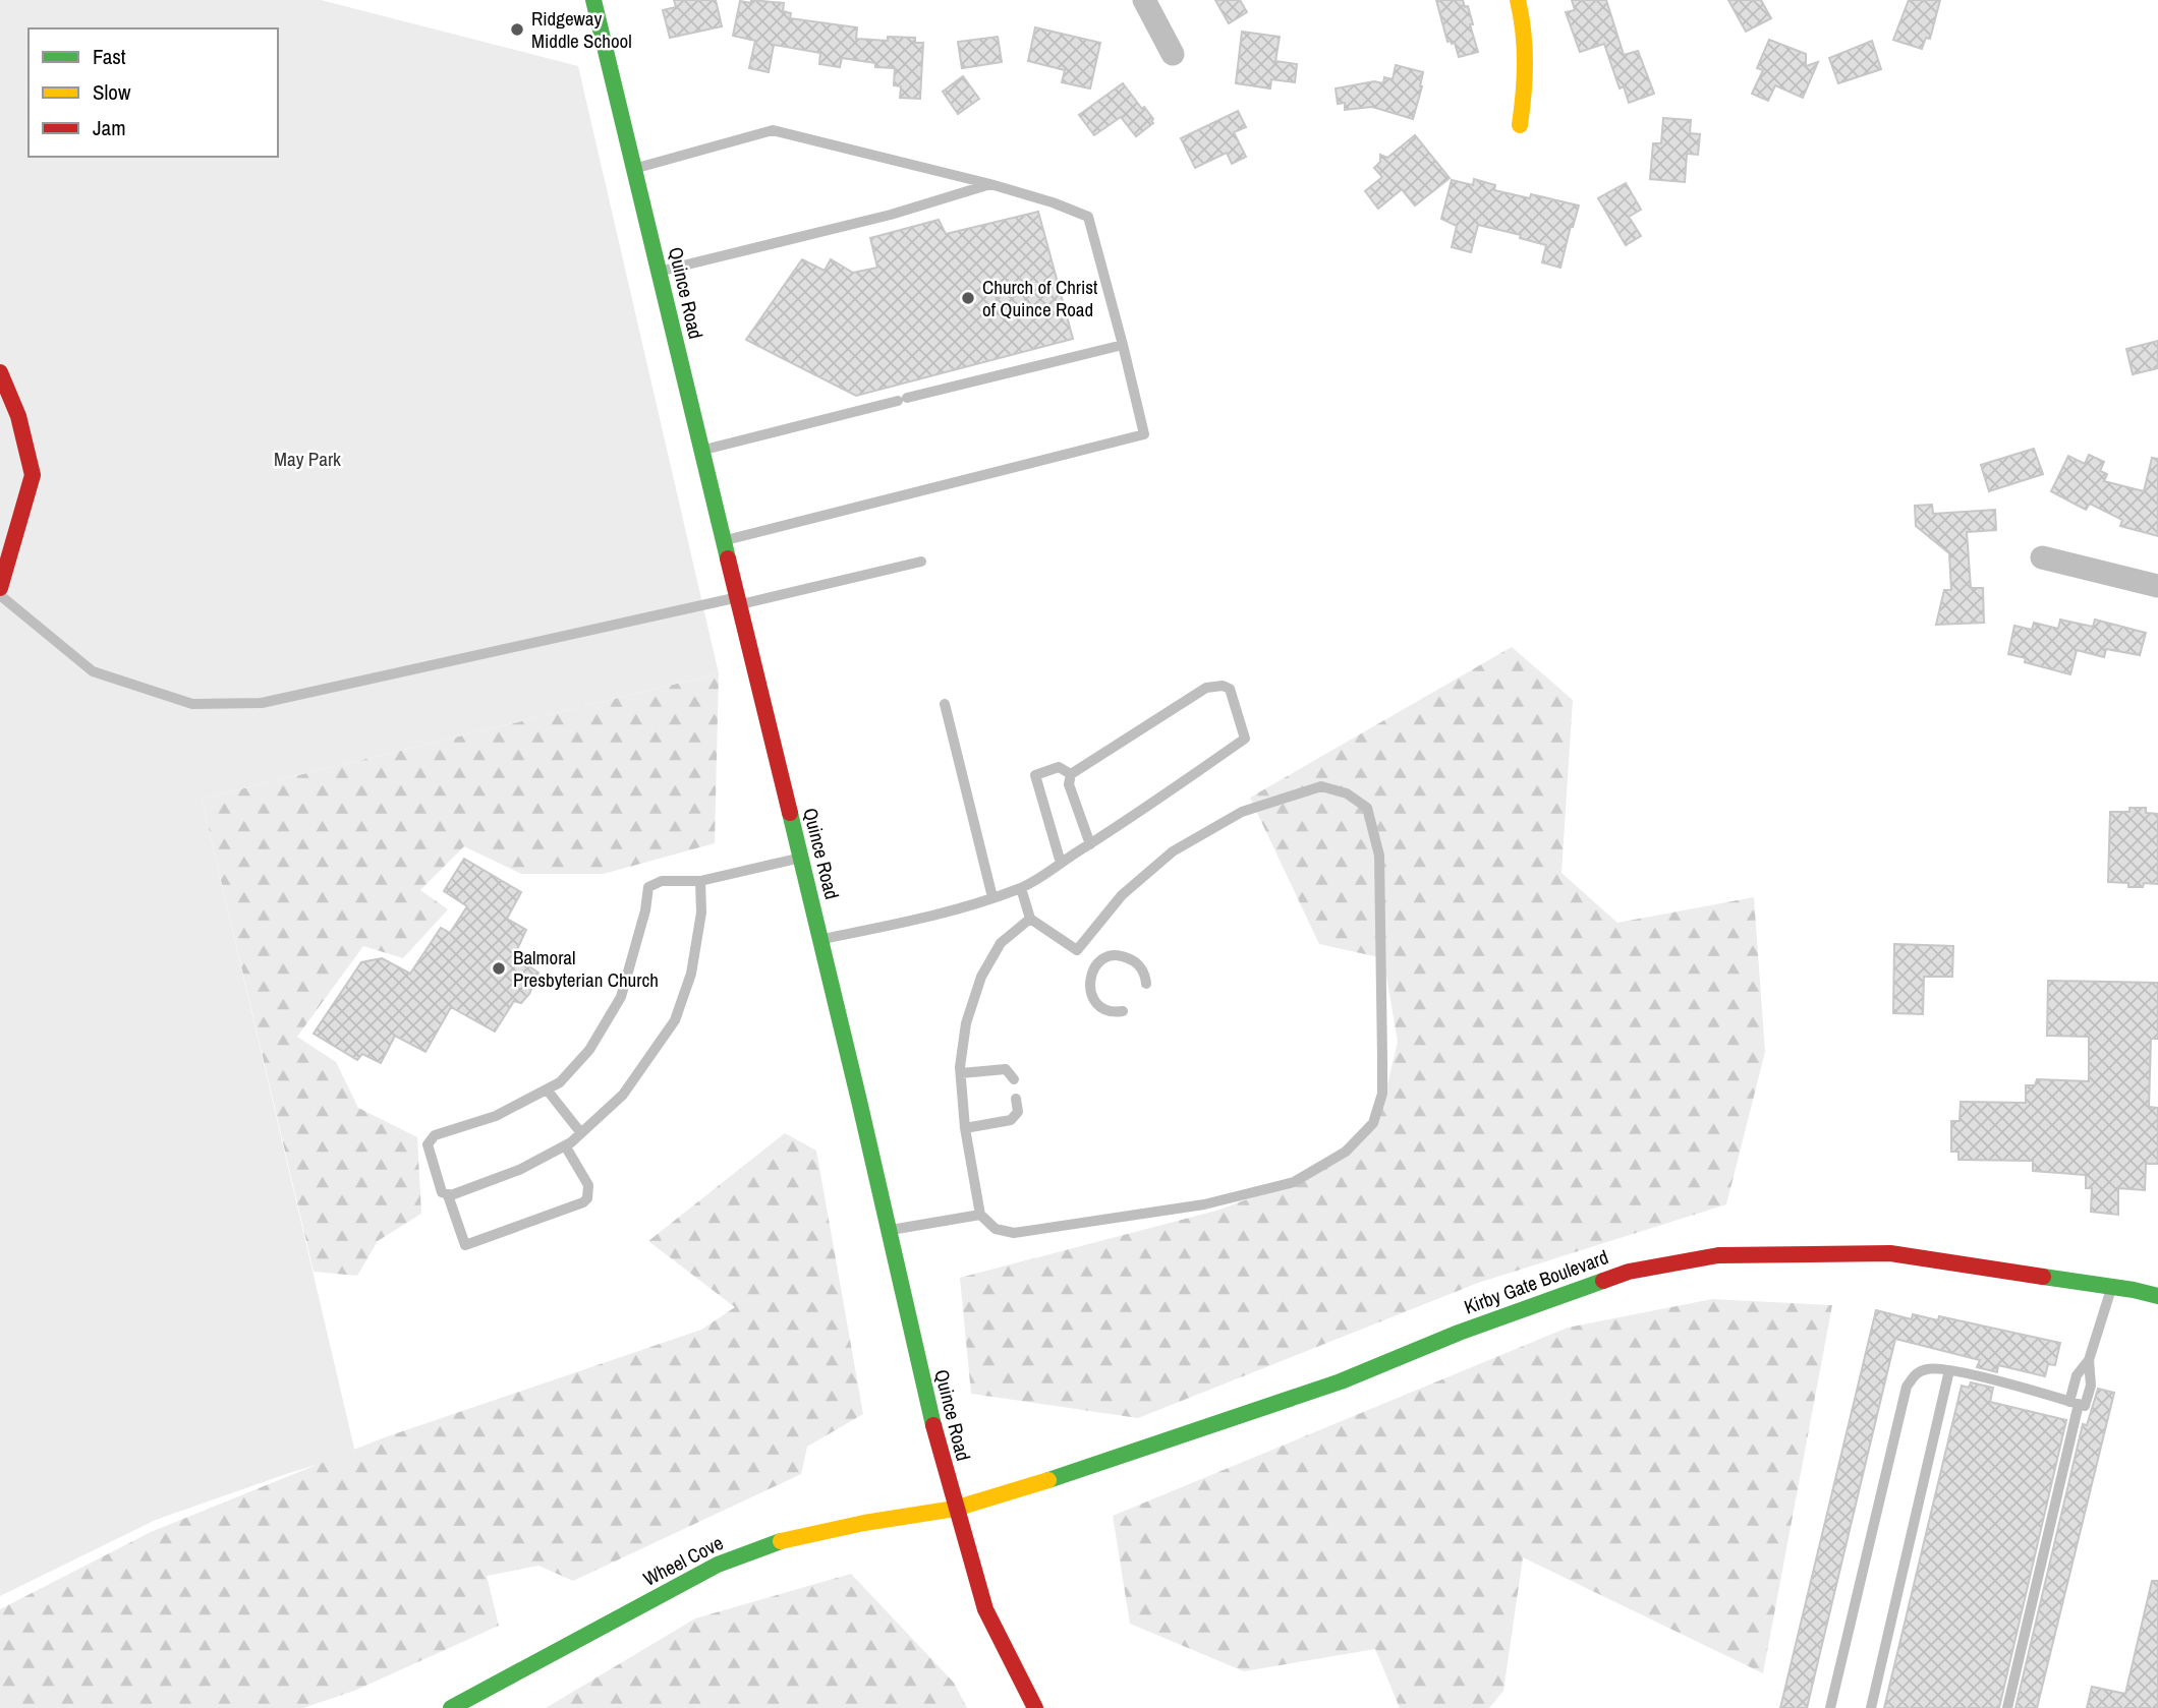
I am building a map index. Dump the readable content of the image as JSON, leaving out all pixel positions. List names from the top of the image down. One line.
{"streets":{"street":["Quince Road","Kirby Gate Boulevard","Wheel Cove"]},"crossings":[["Quince Road","Kirby Gate Boulevard"],["Quince Road","Wheel Cove"],["Kirby Gate Boulevard","Wheel Cove"]],"parks":["May Park"],"places":["Ridgeway Middle School","Church of Christ of Quince Road","Balmoral Presbyterian Church"],"legend":["Fast","Slow","Jam"]}
